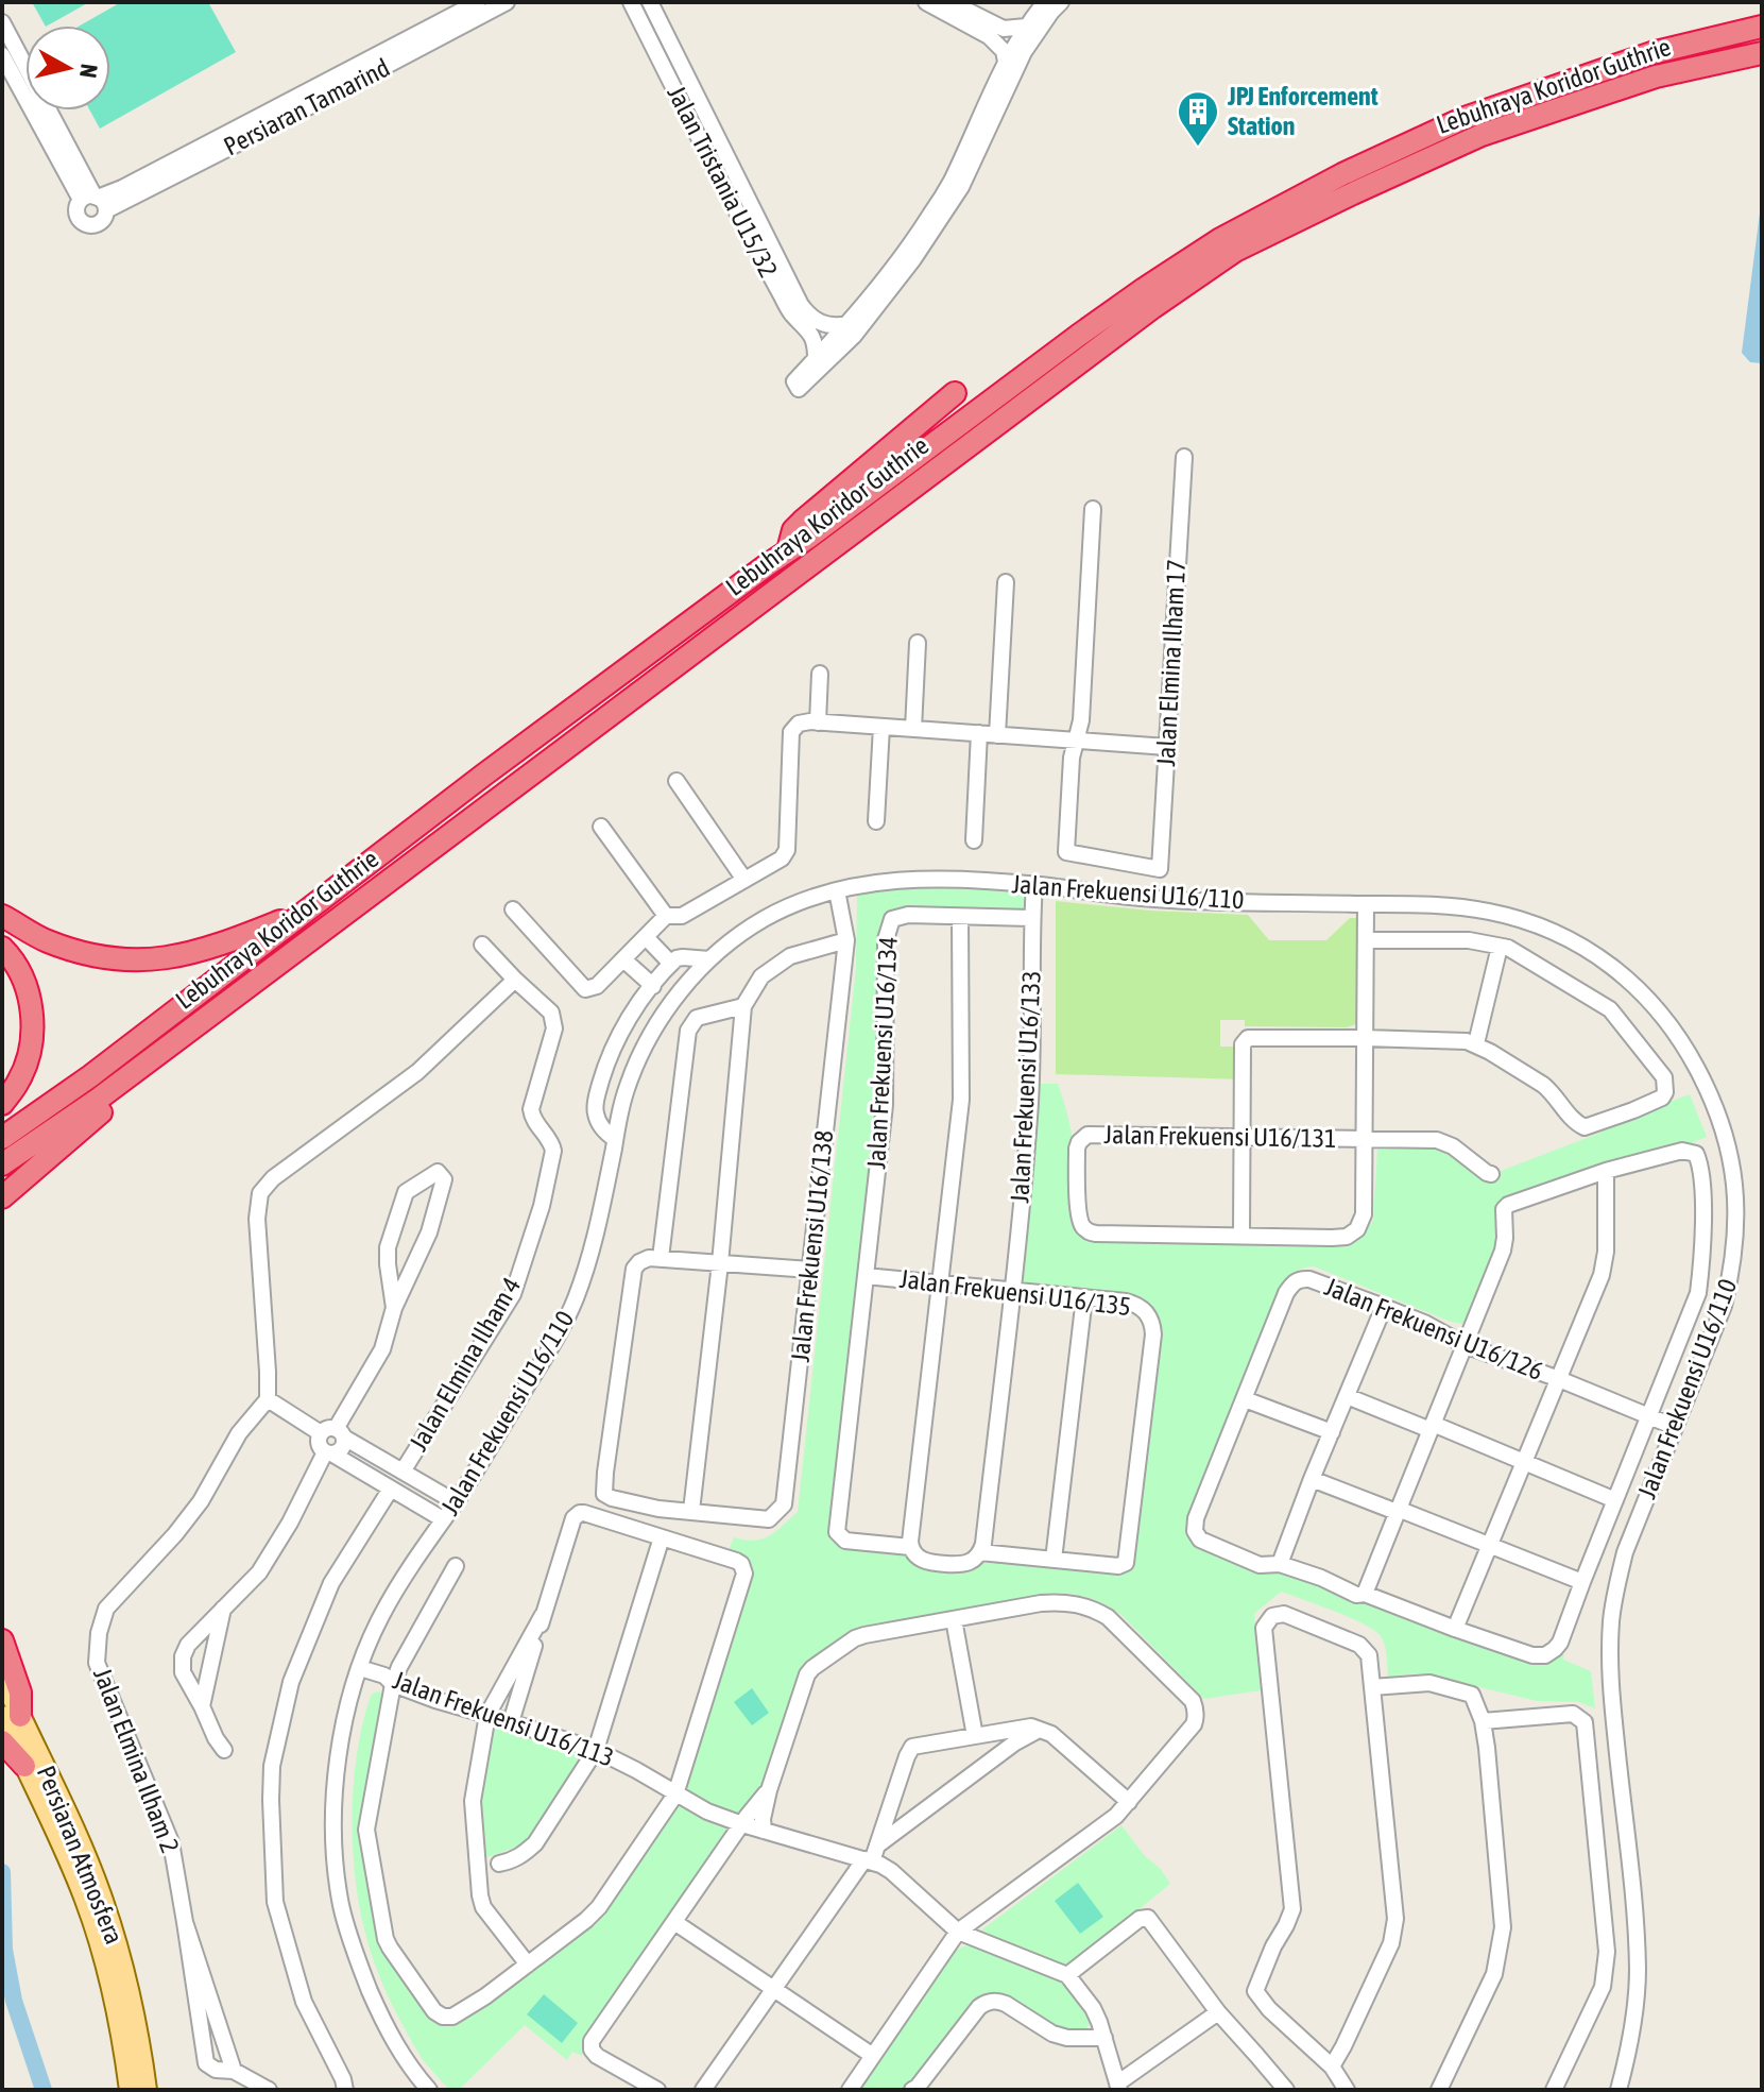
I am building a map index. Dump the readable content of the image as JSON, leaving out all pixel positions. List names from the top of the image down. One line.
{"streets":{"highway":["Lebuhraya Koridor Guthrie"],"main road":["Persiaran Atmosfera"],"street":["Persiaran Tamarind","Jalan Tristania U15/32","Jalan Elmina Ilham 17","Jalan Frekuensi U16/110","Jalan Frekuensi U16/134","Jalan Frekuensi U16/133","Jalan Frekuensi U16/131","Jalan Frekuensi U16/138","Jalan Frekuensi U16/135","Jalan Frekuensi U16/126","Jalan Elmina Ilham 4","Jalan Frekuensi U16/113","Jalan Elmina Ilham 2"]},"crossings":[["Jalan Frekuensi U16/110","Jalan Frekuensi U16/133"],["Jalan Frekuensi U16/110","Jalan Frekuensi U16/131"],["Jalan Frekuensi U16/110","Jalan Frekuensi U16/138"],["Jalan Frekuensi U16/110","Jalan Frekuensi U16/126"],["Jalan Frekuensi U16/110","Jalan Frekuensi U16/113"],["Jalan Frekuensi U16/134","Jalan Frekuensi U16/133"],["Jalan Frekuensi U16/134","Jalan Frekuensi U16/135"],["Jalan Frekuensi U16/133","Jalan Frekuensi U16/135"]],"places":{"building":["JPJ Enforcement Station"]},"north":"right"}
